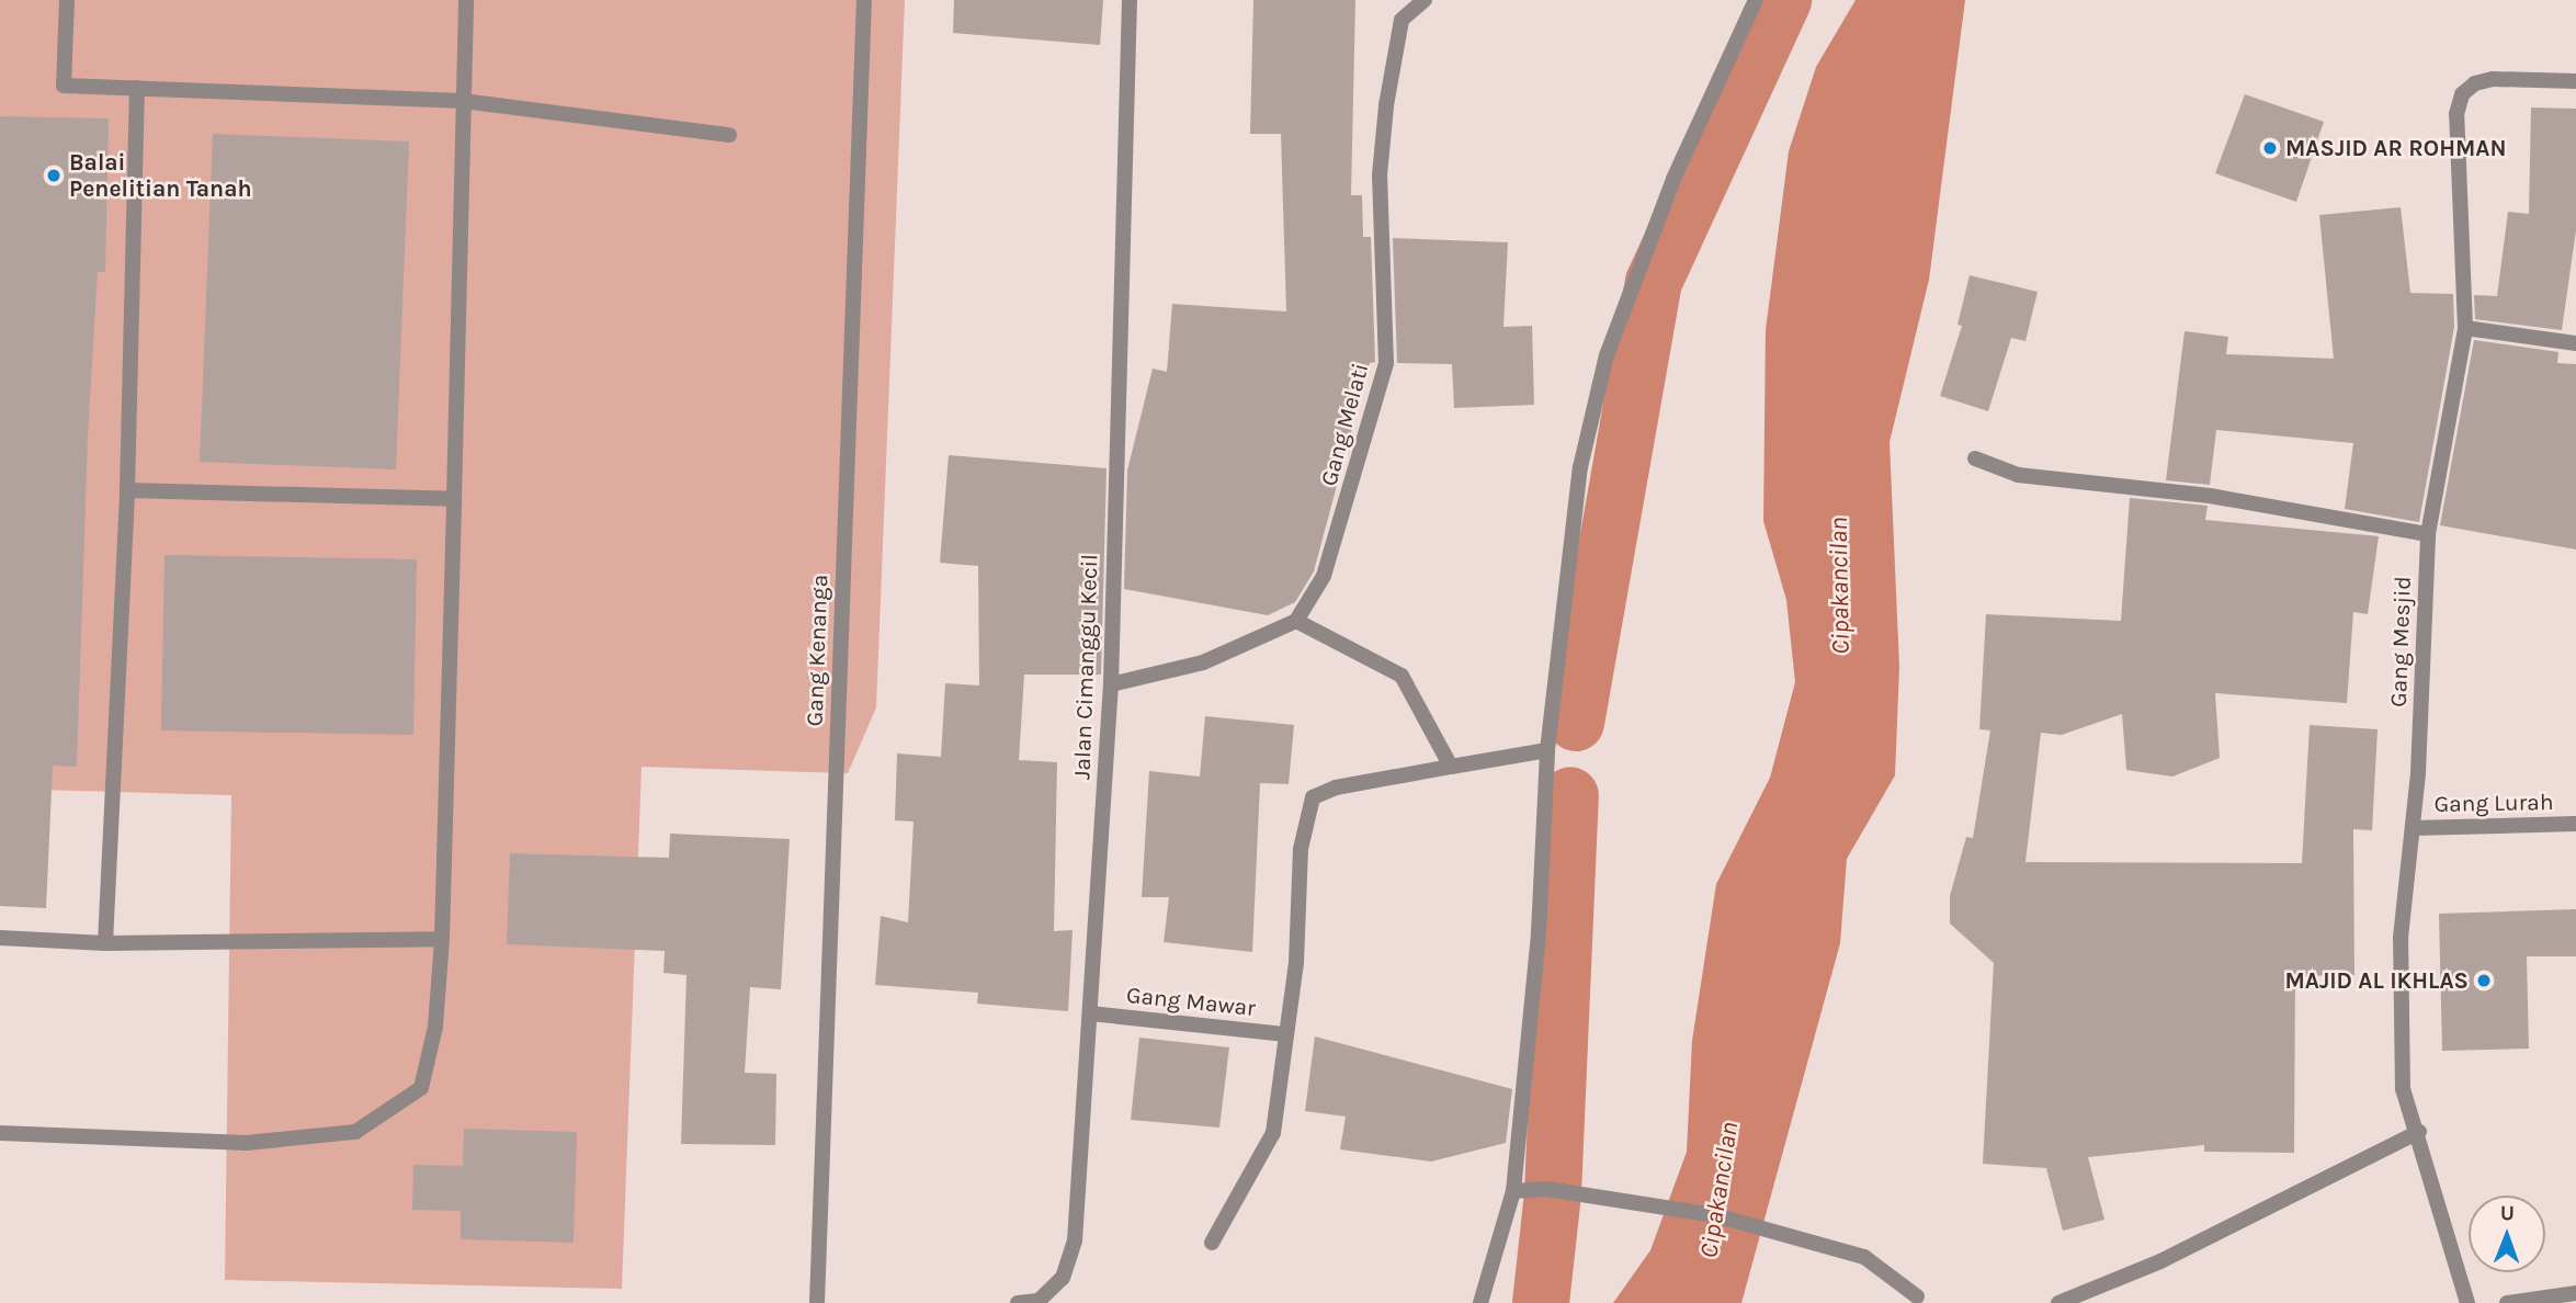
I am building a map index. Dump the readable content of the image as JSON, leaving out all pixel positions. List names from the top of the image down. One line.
{"streets":{"street":["Gang Melati","Gang Mesjid","Gang Kenanga","Jalan Cimanggu Kecil","Gang Lurah","Gang Mawar"]},"crossings":[["Gang Mesjid","Gang Lurah"],["Jalan Cimanggu Kecil","Gang Mawar"]],"water":["Cipakancilan"],"places":["MASJID AR ROHMAN","Balai Penelitian Tanah","MAJID AL IKHLAS"],"north":"top"}
